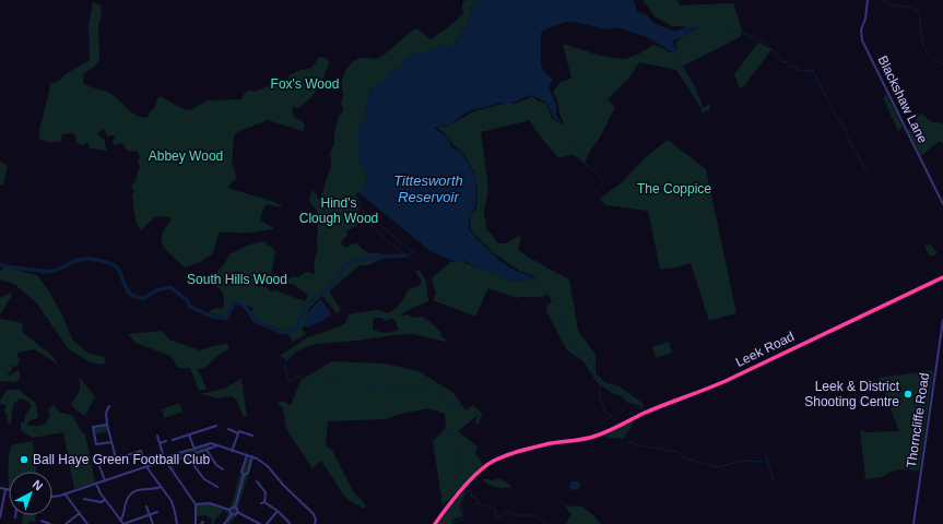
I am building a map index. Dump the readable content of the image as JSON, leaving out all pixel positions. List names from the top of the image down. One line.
{"streets":{"highway":["Leek Road"],"street":["Blackshaw Lane","Thorncliffe Road"]},"water":["Tittesworth Reservoir"],"parks":["Fox's Wood","Abbey Wood","The Coppice","Hind's Clough Wood","South Hills Wood"],"places":["Leek & District Shooting Centre","Ball Haye Green Football Club"],"north":"top right"}
